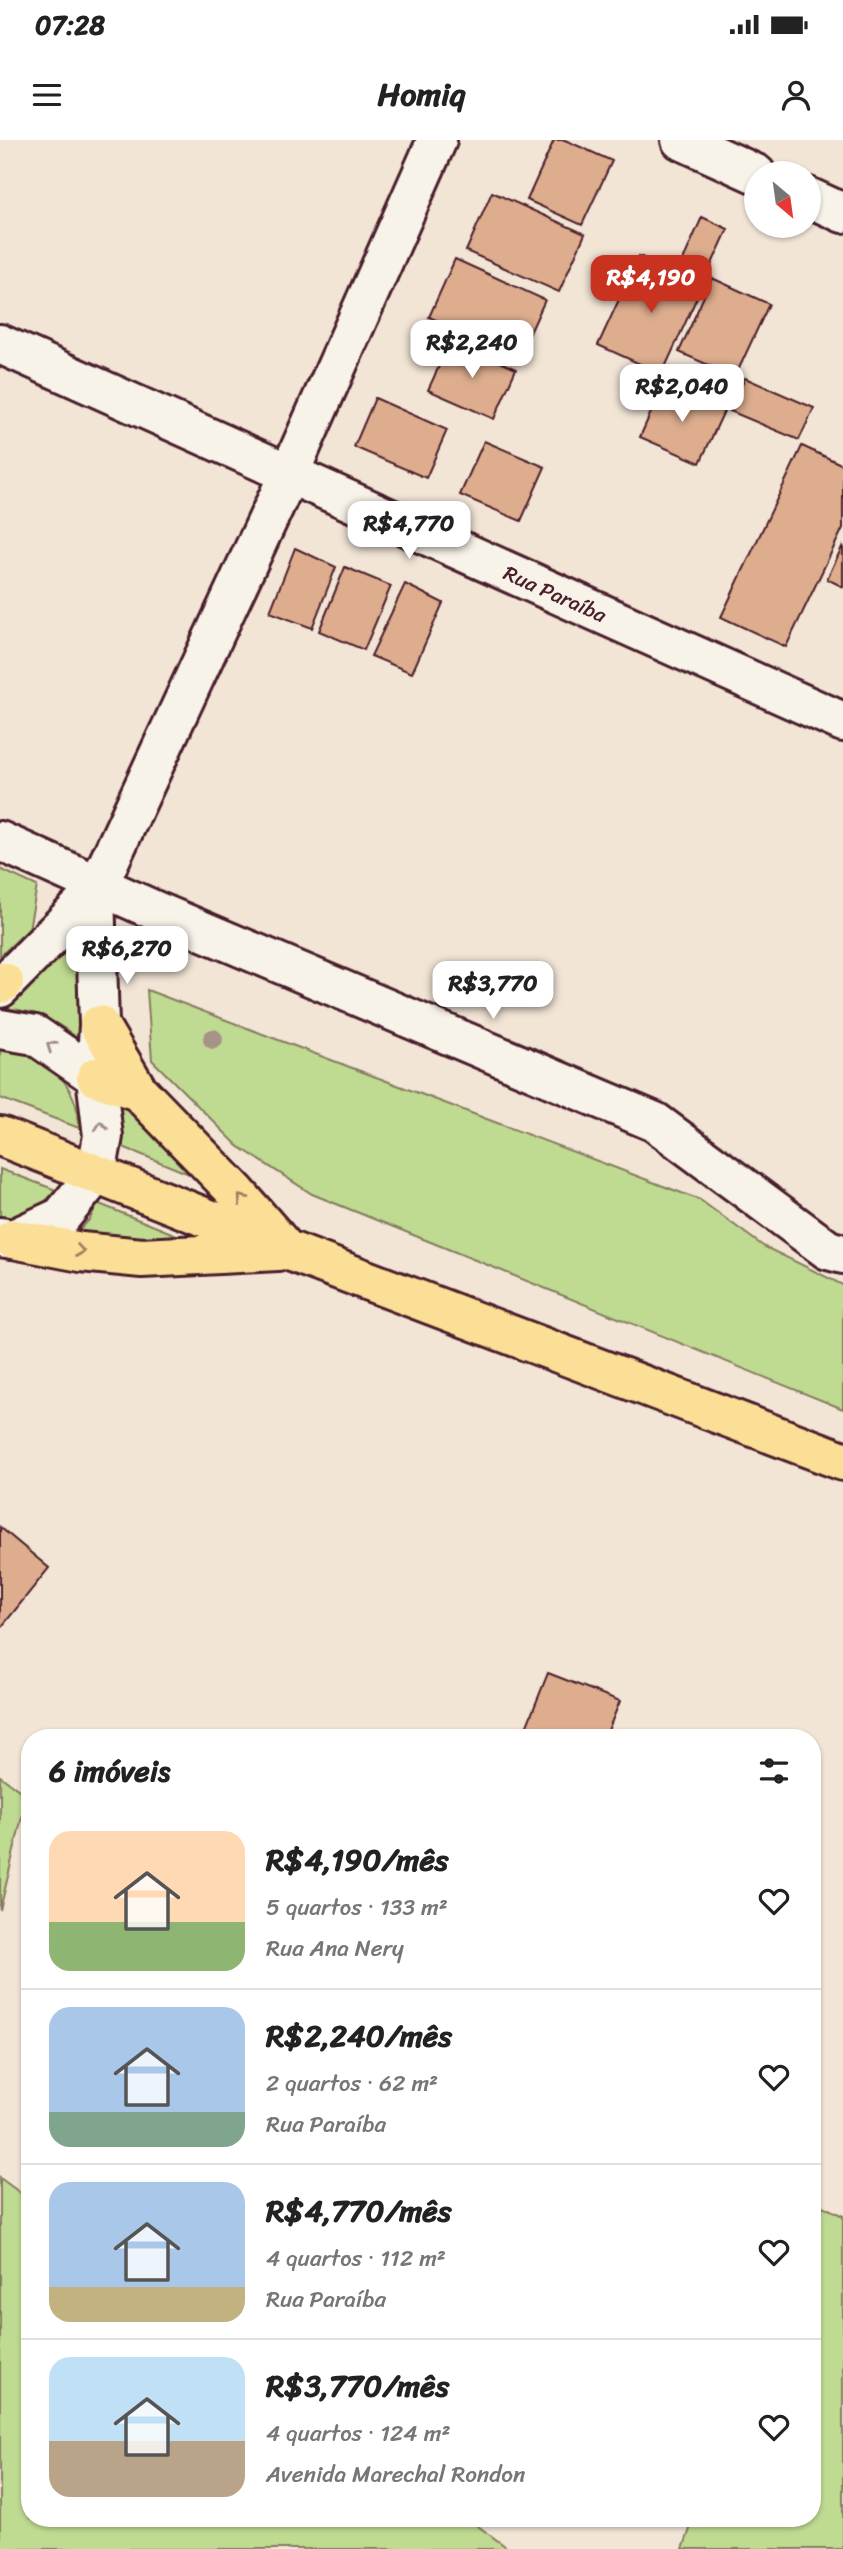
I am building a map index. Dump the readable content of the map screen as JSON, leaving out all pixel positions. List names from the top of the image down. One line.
{"streets":{"street":["Rua Paraíba"]},"north":"bottom right","page":{"status":"07:28","header":"Homiq","price":["R$4,190","R$2,240","R$2,040","R$4,770","R$6,270","R$3,770"],"heading":"6 imóveis","list":[{"name":"R$4,190/mês","note":"5 quartos · 133 m² · Rua Ana Nery"},{"name":"R$2,240/mês","note":"2 quartos · 62 m² · Rua Paraíba"},{"name":"R$4,770/mês","note":"4 quartos · 112 m² · Rua Paraíba"},{"name":"R$3,770/mês","note":"4 quartos · 124 m² · Avenida Marechal Rondon"}]}}
